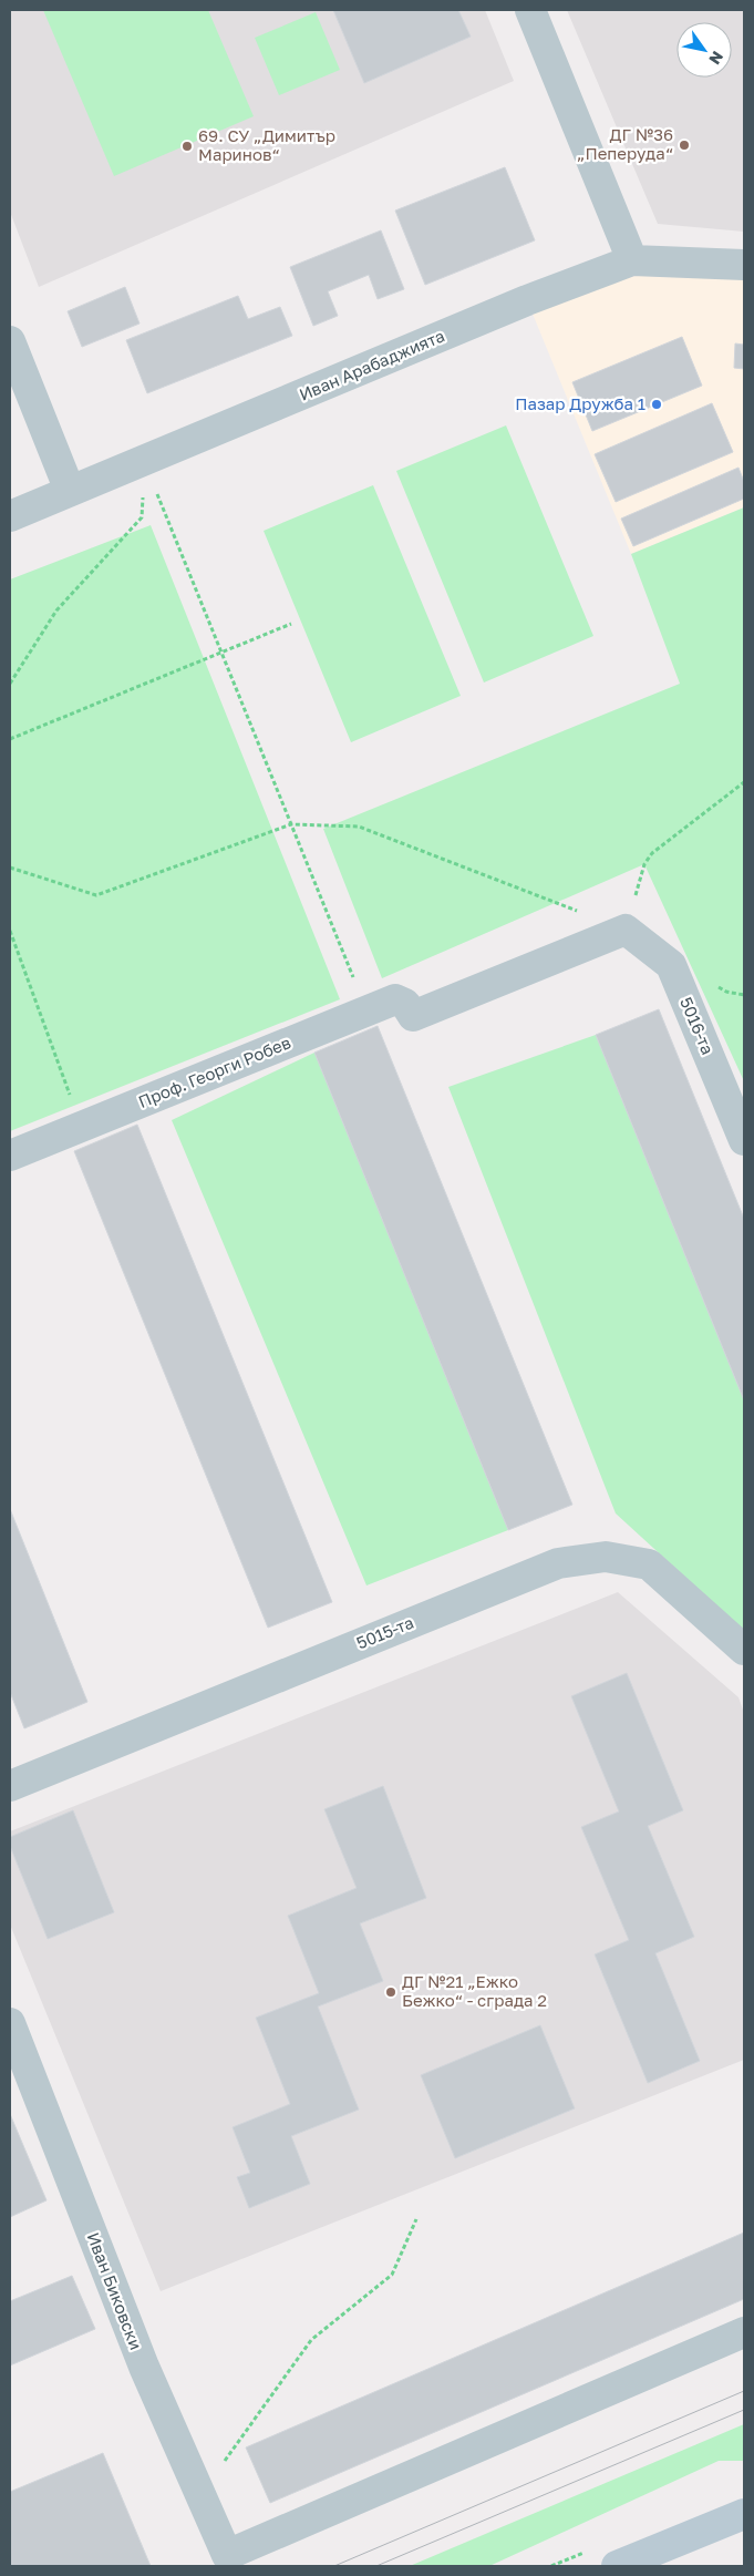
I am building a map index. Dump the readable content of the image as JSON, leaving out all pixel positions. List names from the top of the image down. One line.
{"streets":{"street":["Иван Арабаджията","5016-та","Проф. Георги Робев","5015-та","Иван Биковски"]},"crossings":[["5016-та","Проф. Георги Робев"]],"places":["ДГ №36 „Пеперуда“","69. СУ „Димитър Маринов“","Пазар Дружба 1","ДГ №21 „Ежко Бежко“ - сграда 2"],"north":"bottom right"}
